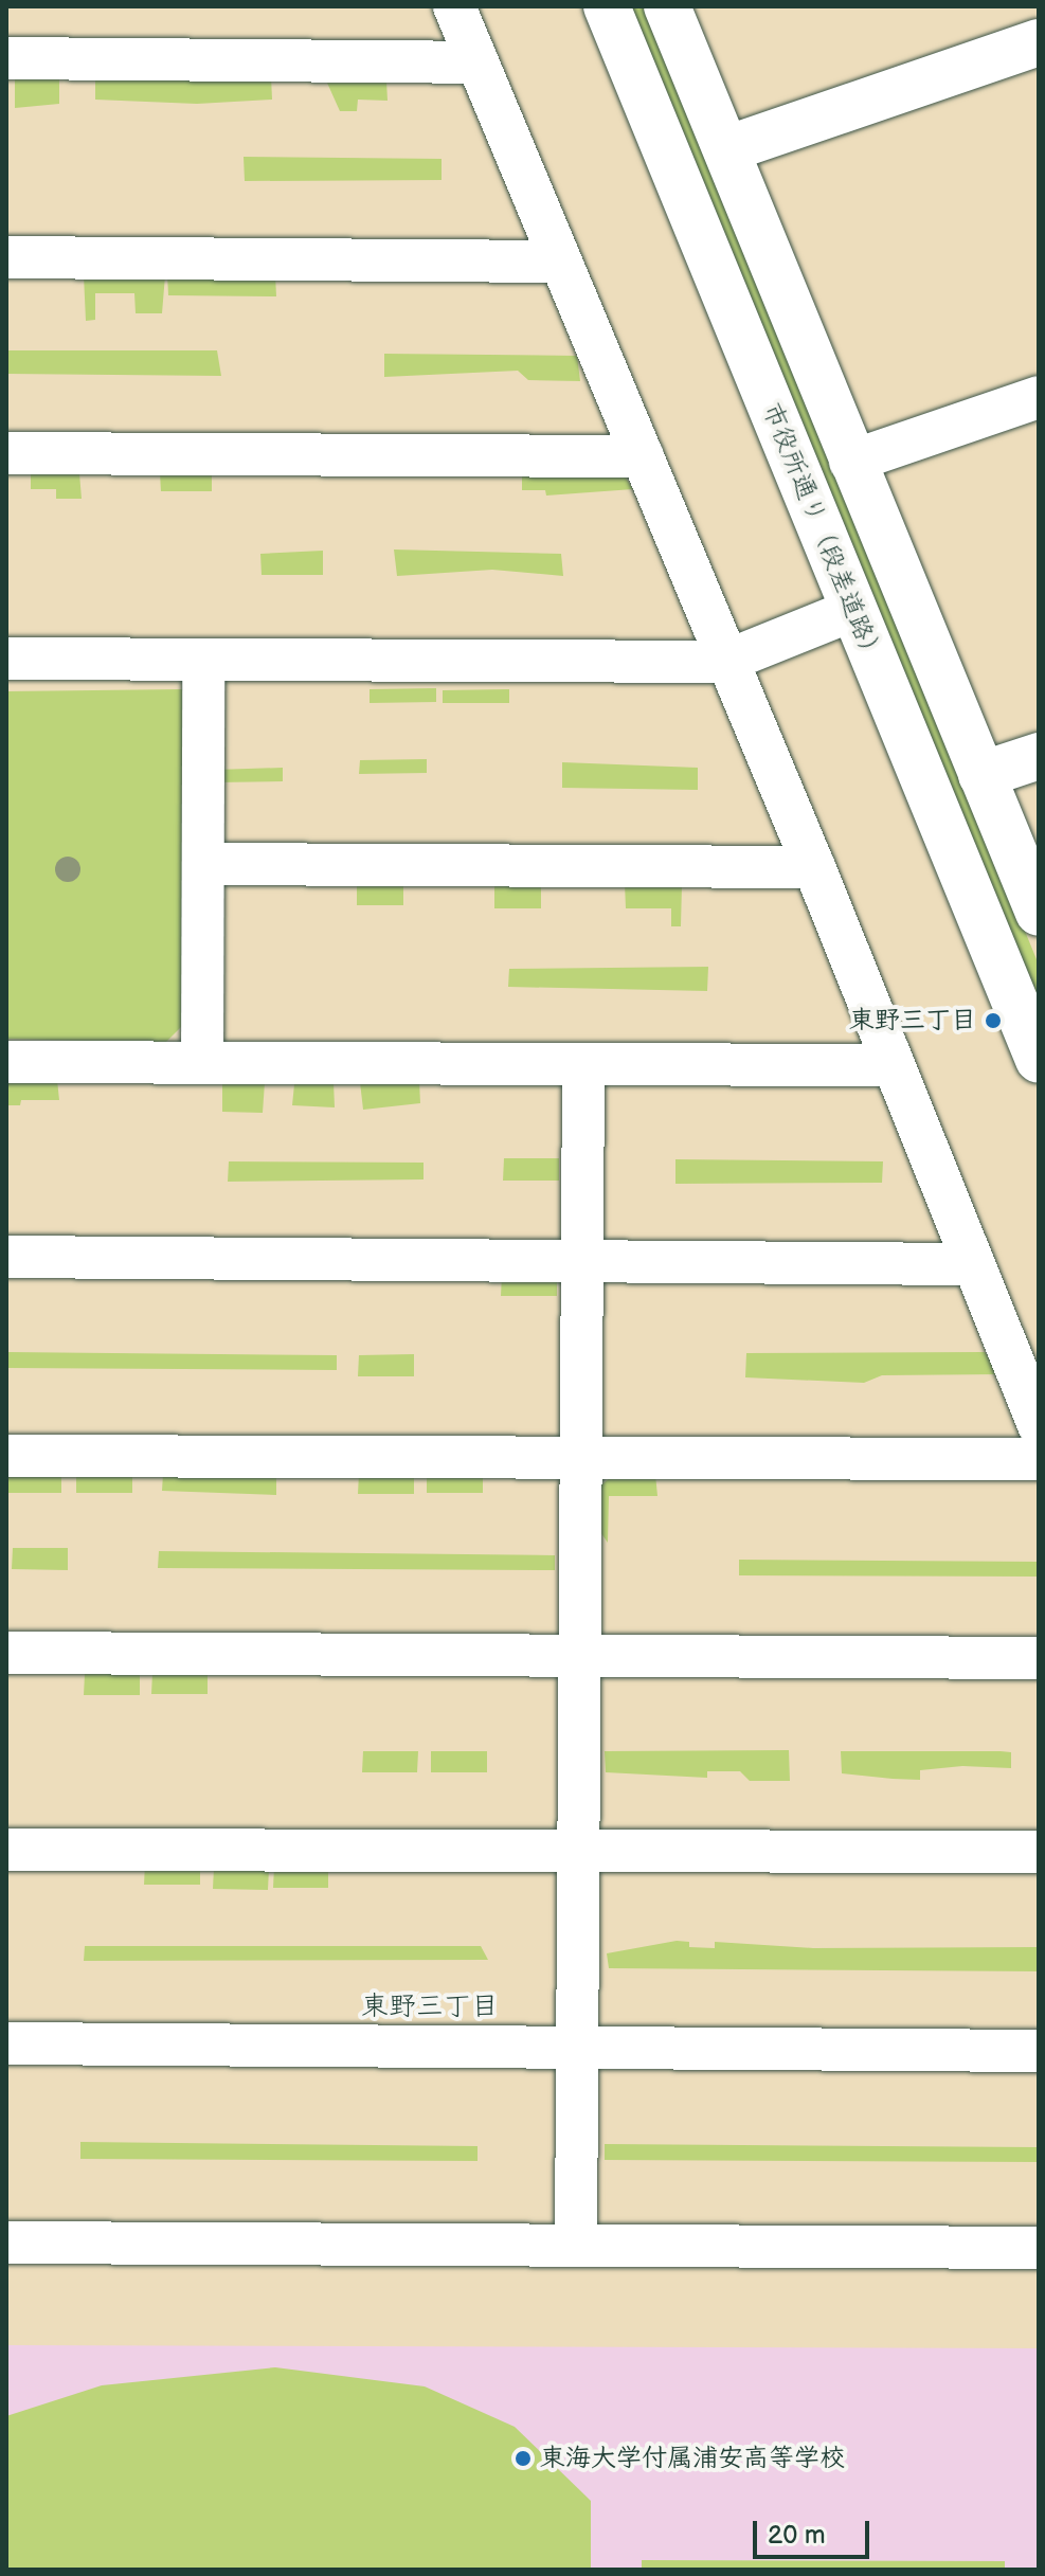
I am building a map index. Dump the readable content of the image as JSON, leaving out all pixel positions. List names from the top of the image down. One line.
{"streets":{"street":["市役所通り（段差道路）"]},"districts":["東野三丁目"],"places":["東野三丁目","東海大学付属浦安高等学校"],"scale_bar":"20 m"}
